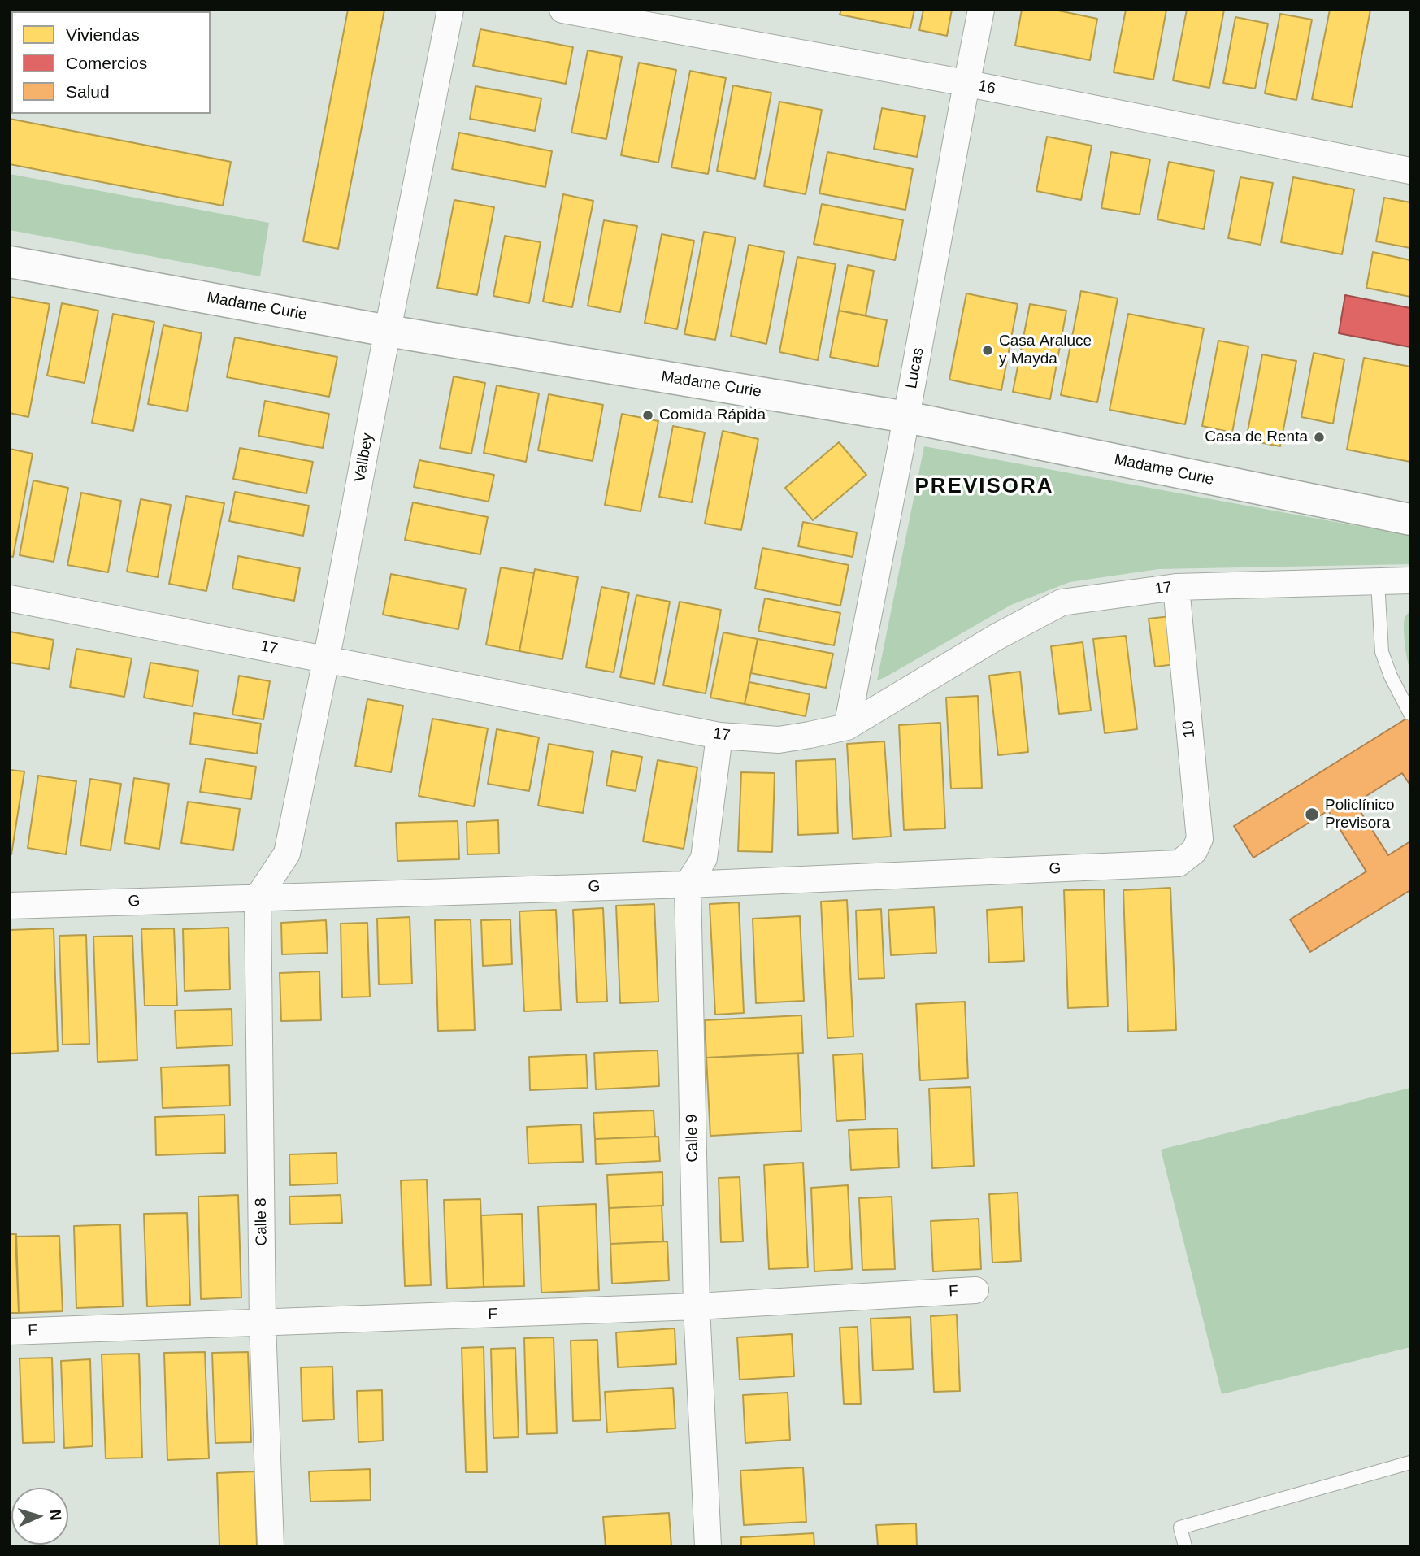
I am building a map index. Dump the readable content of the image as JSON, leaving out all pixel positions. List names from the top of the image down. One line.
{"streets":{"main road":["Madame Curie"],"street":["16","Lucas","Vallbey","17","10","G","Calle 9","Calle 8","F"]},"crossings":[["16","Lucas"],["Madame Curie","Lucas"],["Madame Curie","Vallbey"],["Lucas","17"],["Vallbey","17"],["Vallbey","G"],["Vallbey","Calle 8"],["17","10"],["10","G"],["G","Calle 9"],["G","Calle 8"],["Calle 9","F"],["Calle 8","F"]],"districts":["PREVISORA"],"places":["Casa Araluce y Mayda","Comida Rápida","Casa de Renta","Policlínico Previsora"],"legend":["Viviendas","Comercios","Salud"],"north":"right"}
